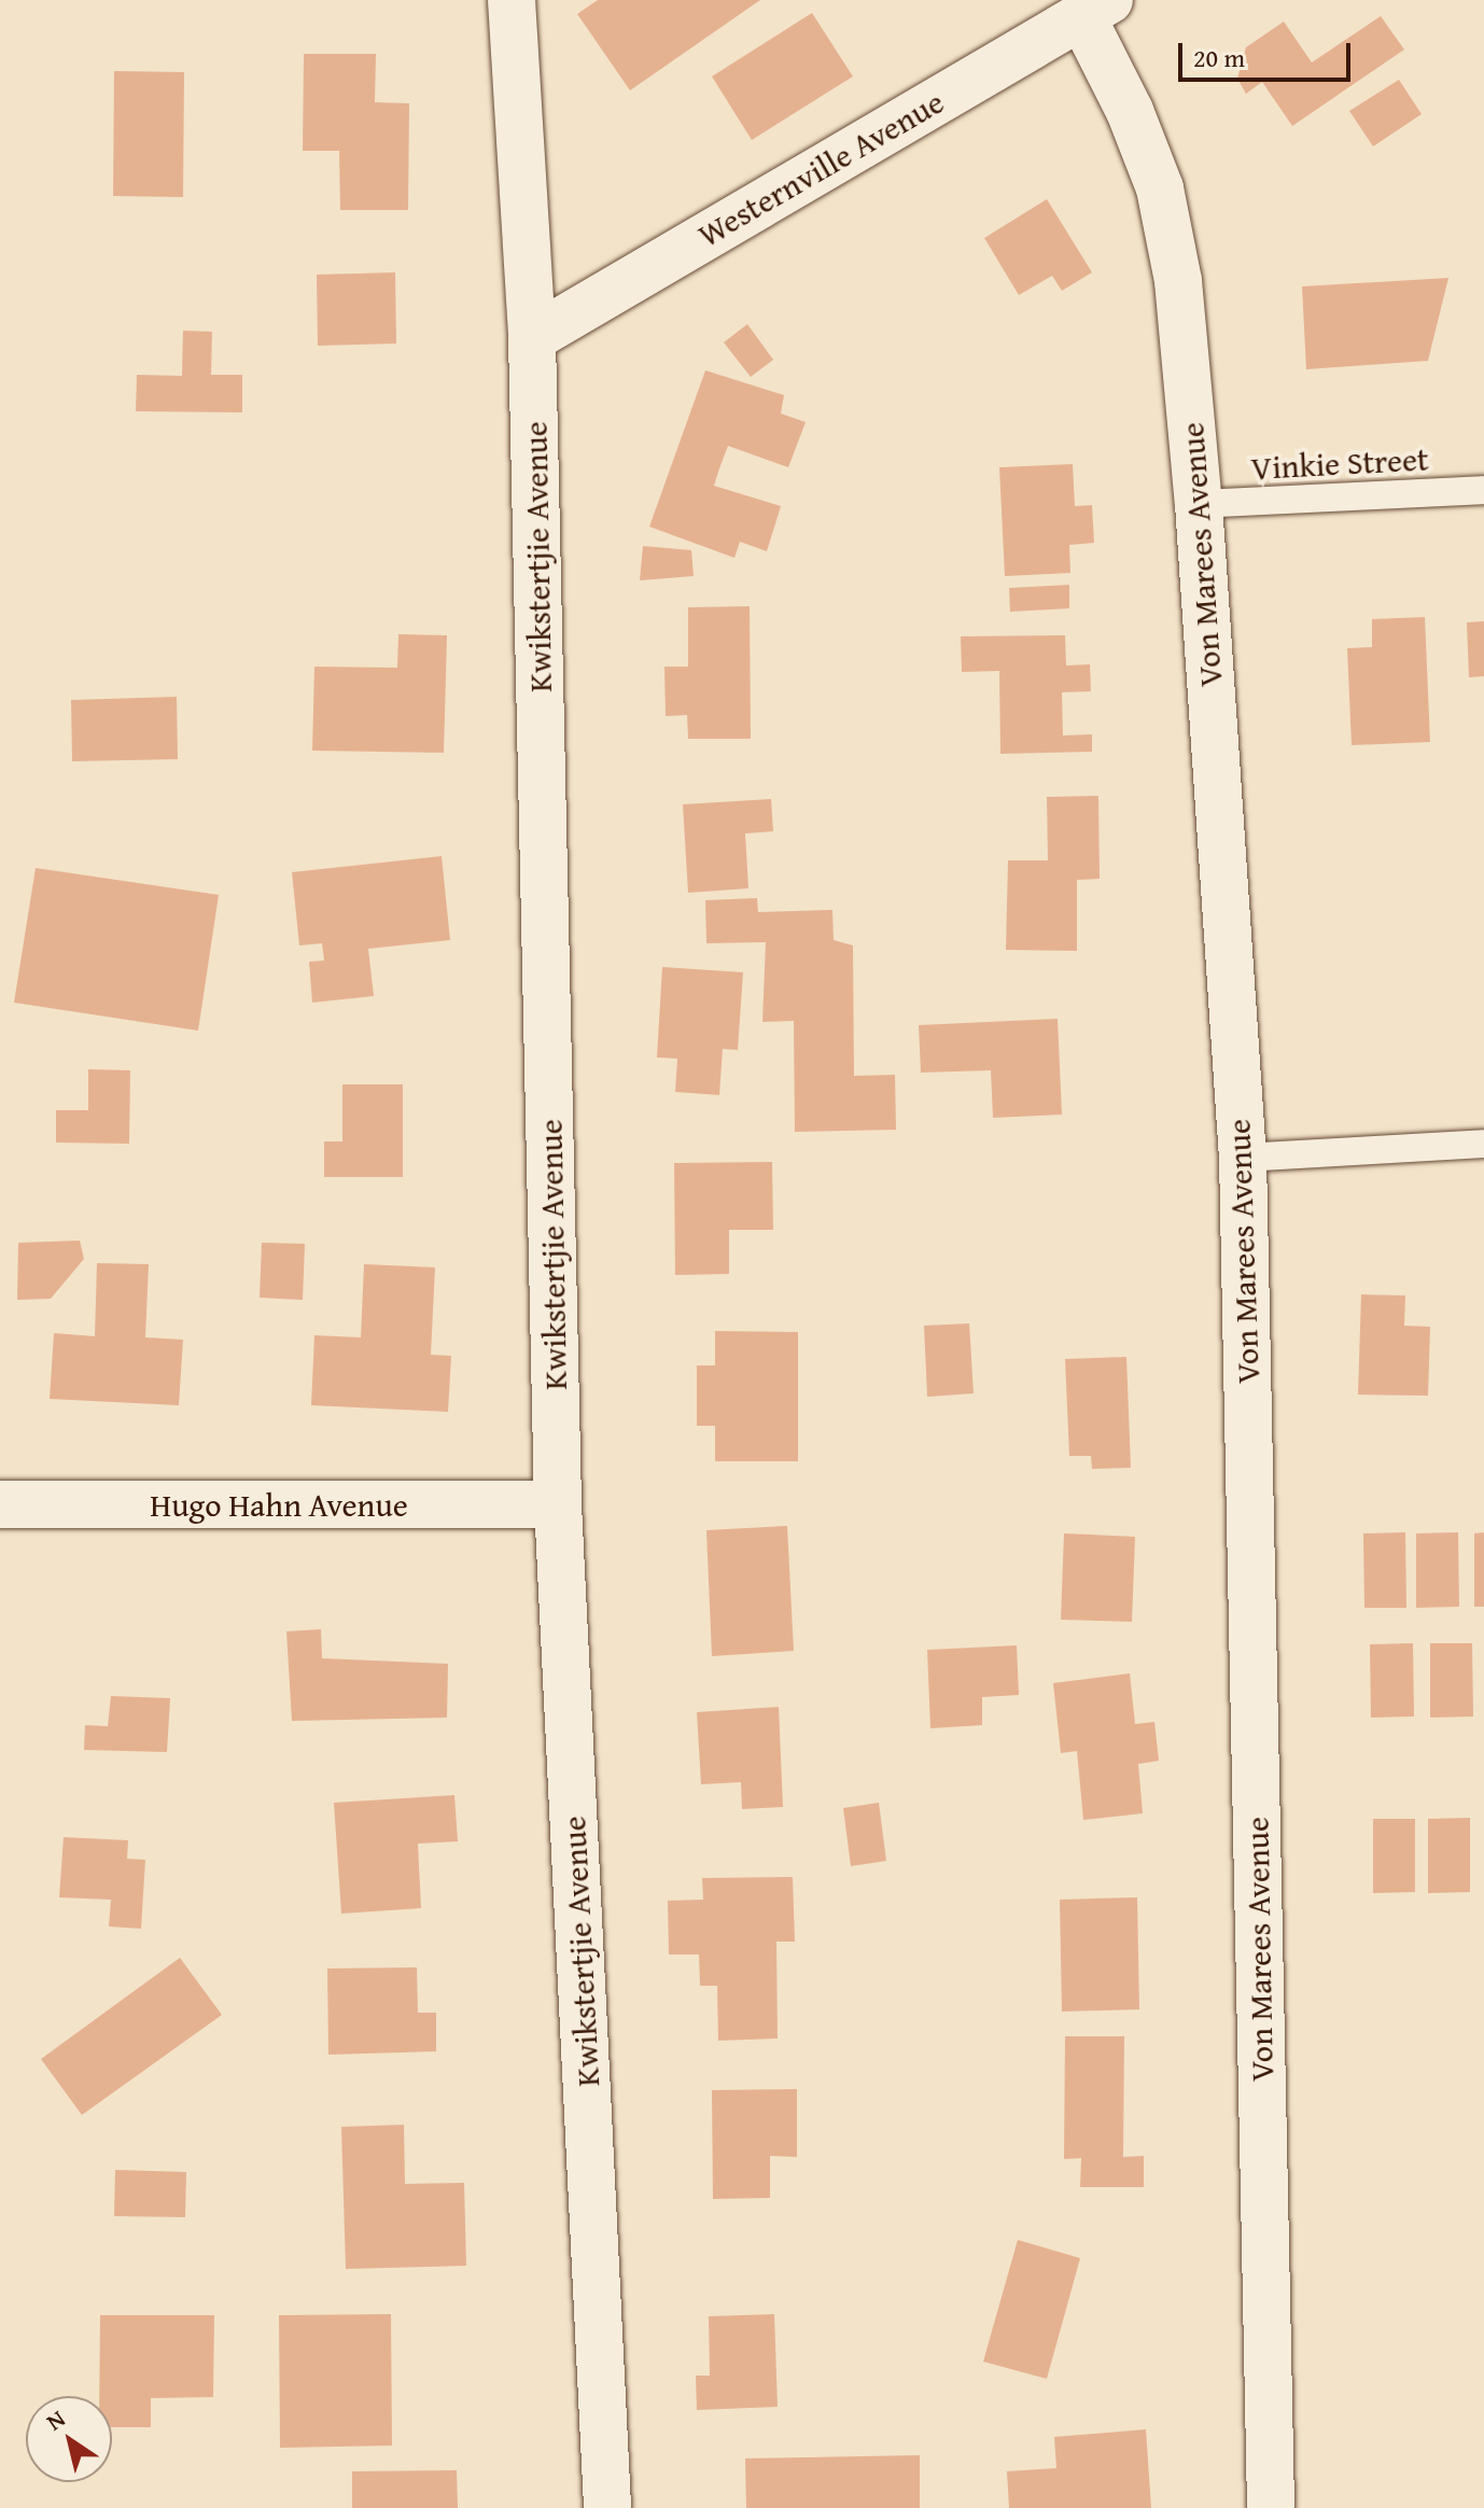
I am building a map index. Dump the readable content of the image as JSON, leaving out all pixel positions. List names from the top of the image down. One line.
{"streets":{"street":["Westernville Avenue","Von Marees Avenue","Kwikstertjie Avenue","Hugo Hahn Avenue"],"lane":["Vinkie Street"]},"crossings":[["Westernville Avenue","Von Marees Avenue"],["Westernville Avenue","Kwikstertjie Avenue"],["Vinkie Street","Von Marees Avenue"],["Kwikstertjie Avenue","Hugo Hahn Avenue"]],"scale_bar":"20 m","north":"top left"}
